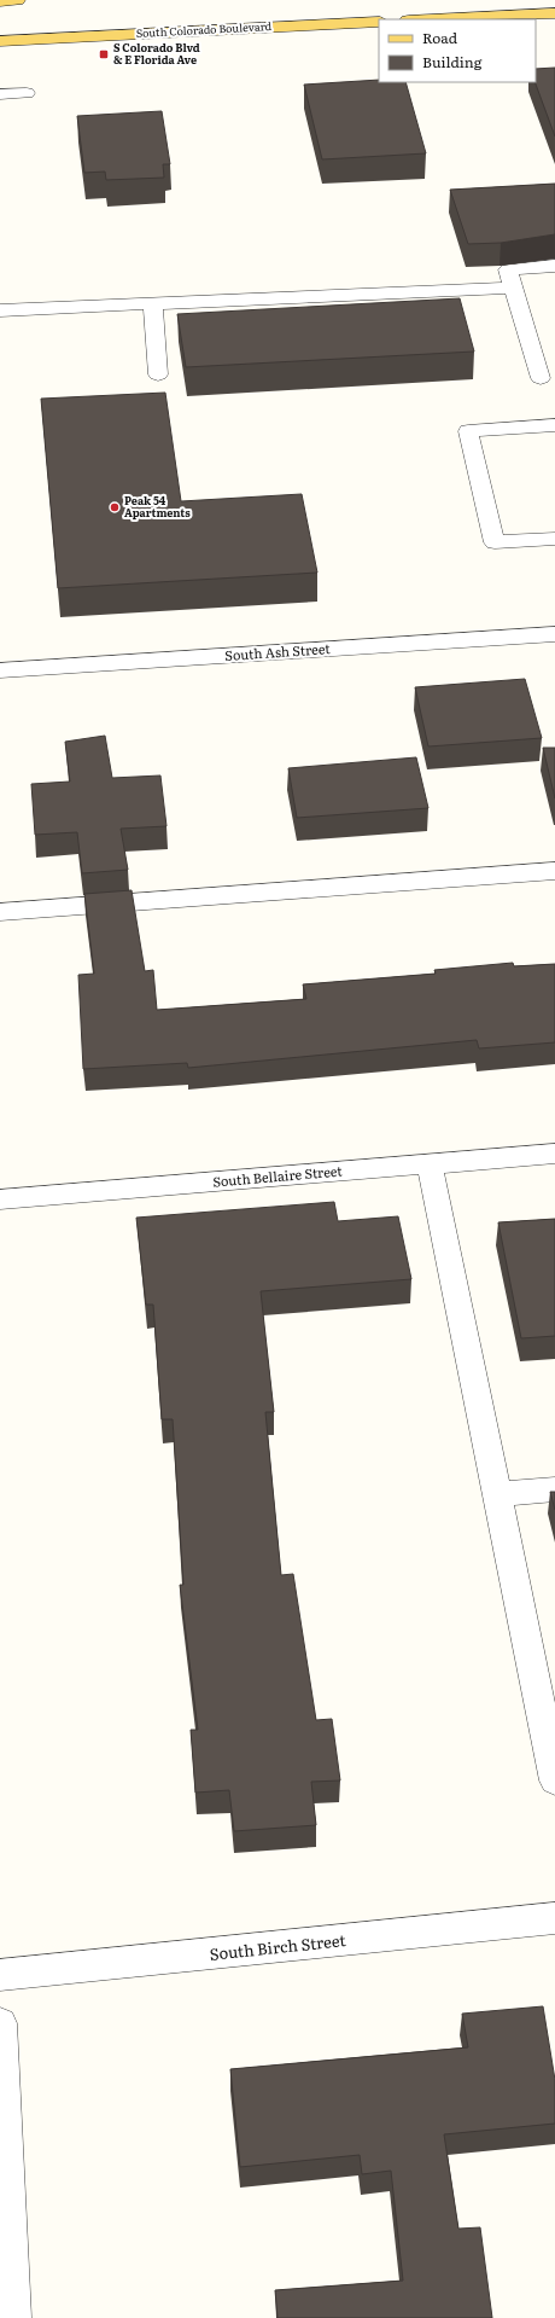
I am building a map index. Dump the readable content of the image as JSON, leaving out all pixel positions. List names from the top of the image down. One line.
{"streets":{"main road":["South Colorado Boulevard"],"street":["South Ash Street","South Bellaire Street","South Birch Street"]},"places":{"transit":["S Colorado Blvd & E Florida Ave"],"other":["Peak 54 Apartments"]},"legend":["Road","Building"]}
